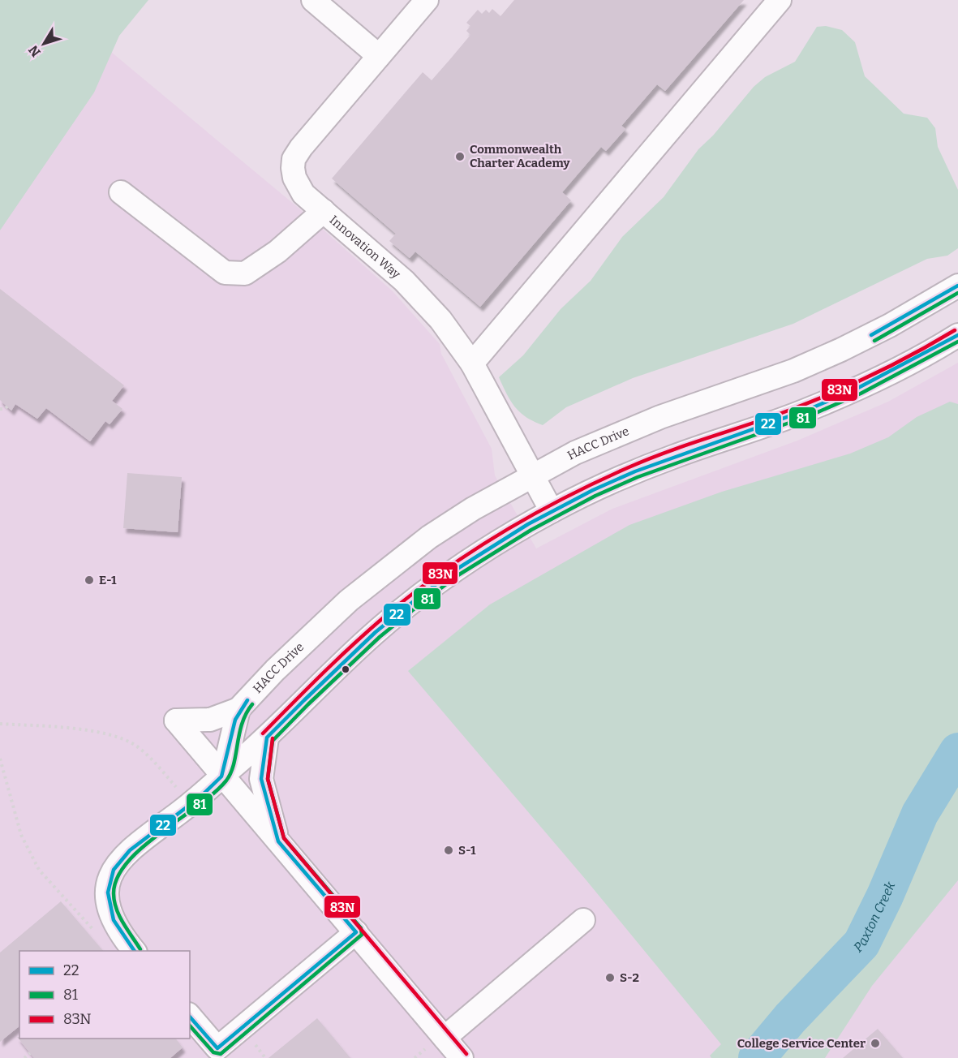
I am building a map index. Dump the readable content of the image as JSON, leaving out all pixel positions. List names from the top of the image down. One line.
{"streets":{"street":["Innovation Way","HACC Drive"]},"crossings":[["Innovation Way","HACC Drive"]],"water":["Paxton Creek"],"places":["Commonwealth Charter Academy","E-1","S-1","S-2","College Service Center"],"lines":["transit line 22","transit line 81","transit line 83N"],"legend":["22","81","83N"],"north":"bottom left"}
